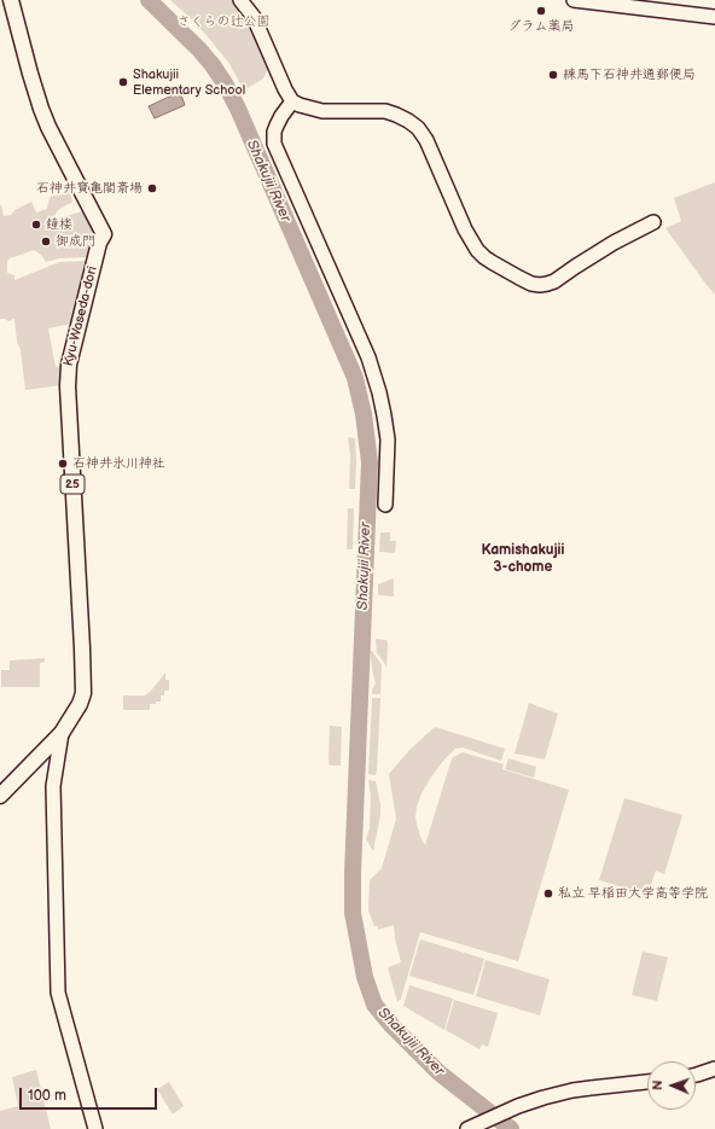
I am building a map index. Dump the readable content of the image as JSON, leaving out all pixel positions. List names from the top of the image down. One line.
{"streets":{"main road":["Kyu-Waseda-dori","25"]},"districts":["Kamishakujii 3-chome"],"water":["Shakujii River"],"parks":["さくらの辻公園"],"places":["グラム薬局","練馬下石神井通郵便局","Shakujii Elementary School","石神井寶亀閣斎場","鐘楼","御成門","石神井氷川神社","私立 早稲田大学高等学院"],"scale_bar":"100 m","north":"left"}
